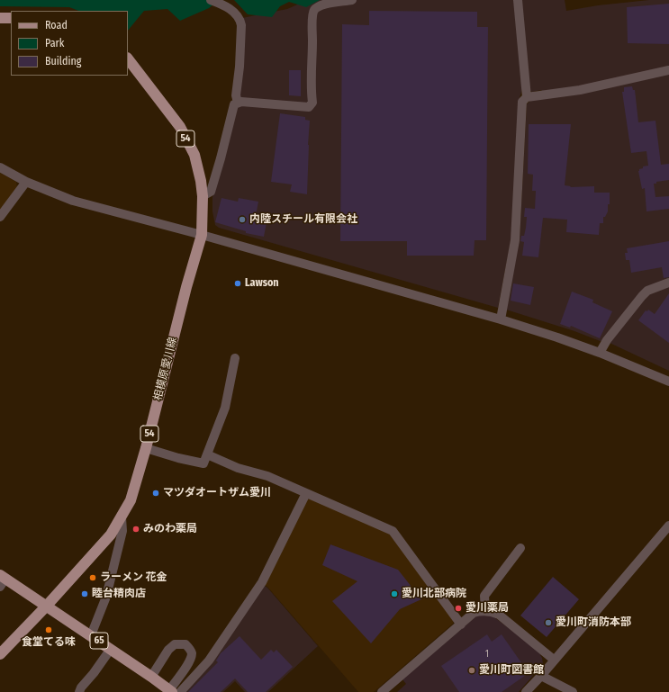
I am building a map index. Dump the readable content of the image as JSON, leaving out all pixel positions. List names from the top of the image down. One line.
{"streets":{"main road":["54","相模原愛川線","65"]},"crossings":[["相模原愛川線","65"]],"places":["内陸スチール有限会社","Lawson","マツダオートザム愛川","みのわ薬局","ラーメン 花金","睦台精肉店","愛川北部病院","愛川薬局","愛川町消防本部","食堂てる味","愛川町図書館"],"house_numbers":["1"],"legend":["Road","Park","Building"]}
